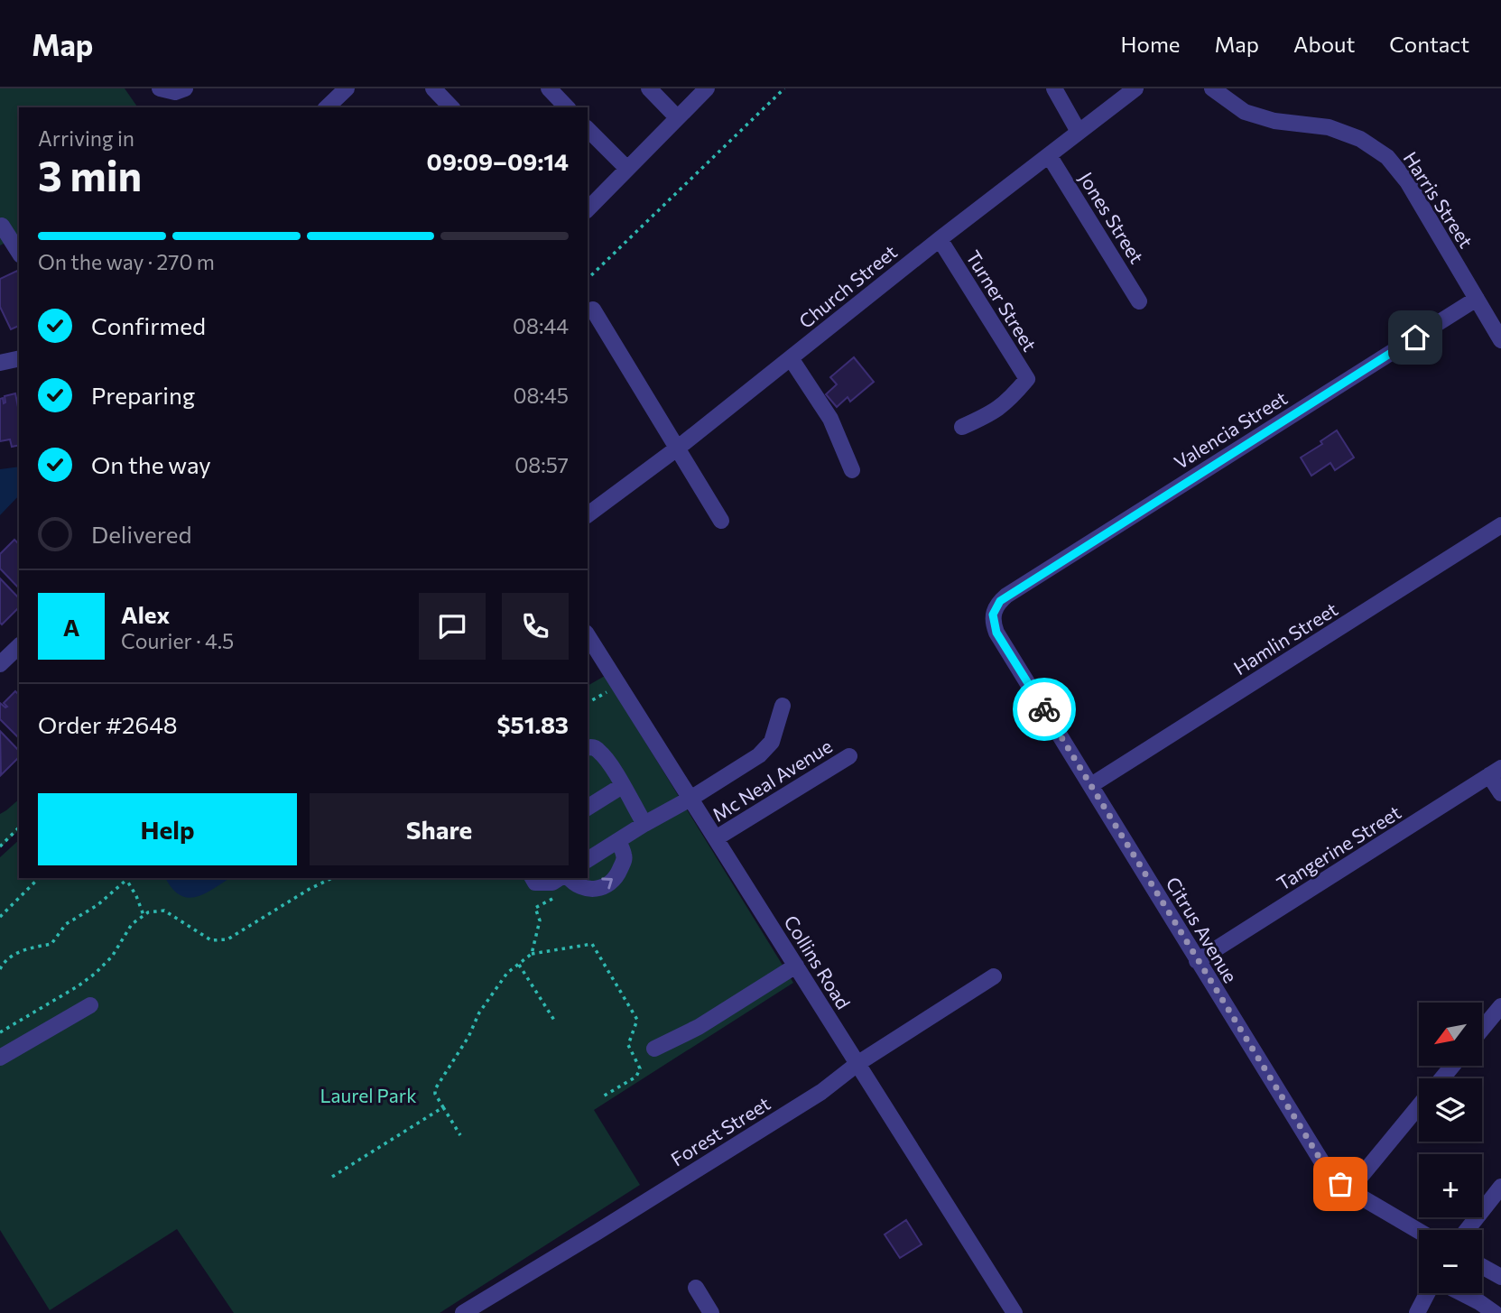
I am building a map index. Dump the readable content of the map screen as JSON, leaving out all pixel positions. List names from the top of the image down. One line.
{"streets":{"street":["Harris Street","Jones Street","Church Street","Turner Street","Valencia Street","Hamlin Street","Mc Neal Avenue","Tangerine Street","Citrus Avenue","Collins Road","Forest Street"]},"crossings":[["Harris Street","Valencia Street"],["Jones Street","Church Street"],["Church Street","Turner Street"],["Valencia Street","Citrus Avenue"],["Hamlin Street","Citrus Avenue"],["Mc Neal Avenue","Collins Road"],["Tangerine Street","Citrus Avenue"],["Collins Road","Forest Street"]],"parks":["Laurel Park"],"north":"bottom left","page":{"header":"Map","nav":["Home","Map","About","Contact"],"heading":["3 min","Arriving in","09:09–09:14"],"panel":["Alex","Courier · 4.5","Order #2648","$51.83"],"bar":"On the way · 270 m","list":[["Confirmed","08:44"],["Preparing","08:45"],["On the way","08:57"],"Delivered"],"round":"A","buttons":["Help","Share"],"map_buttons":["+","−"]}}
